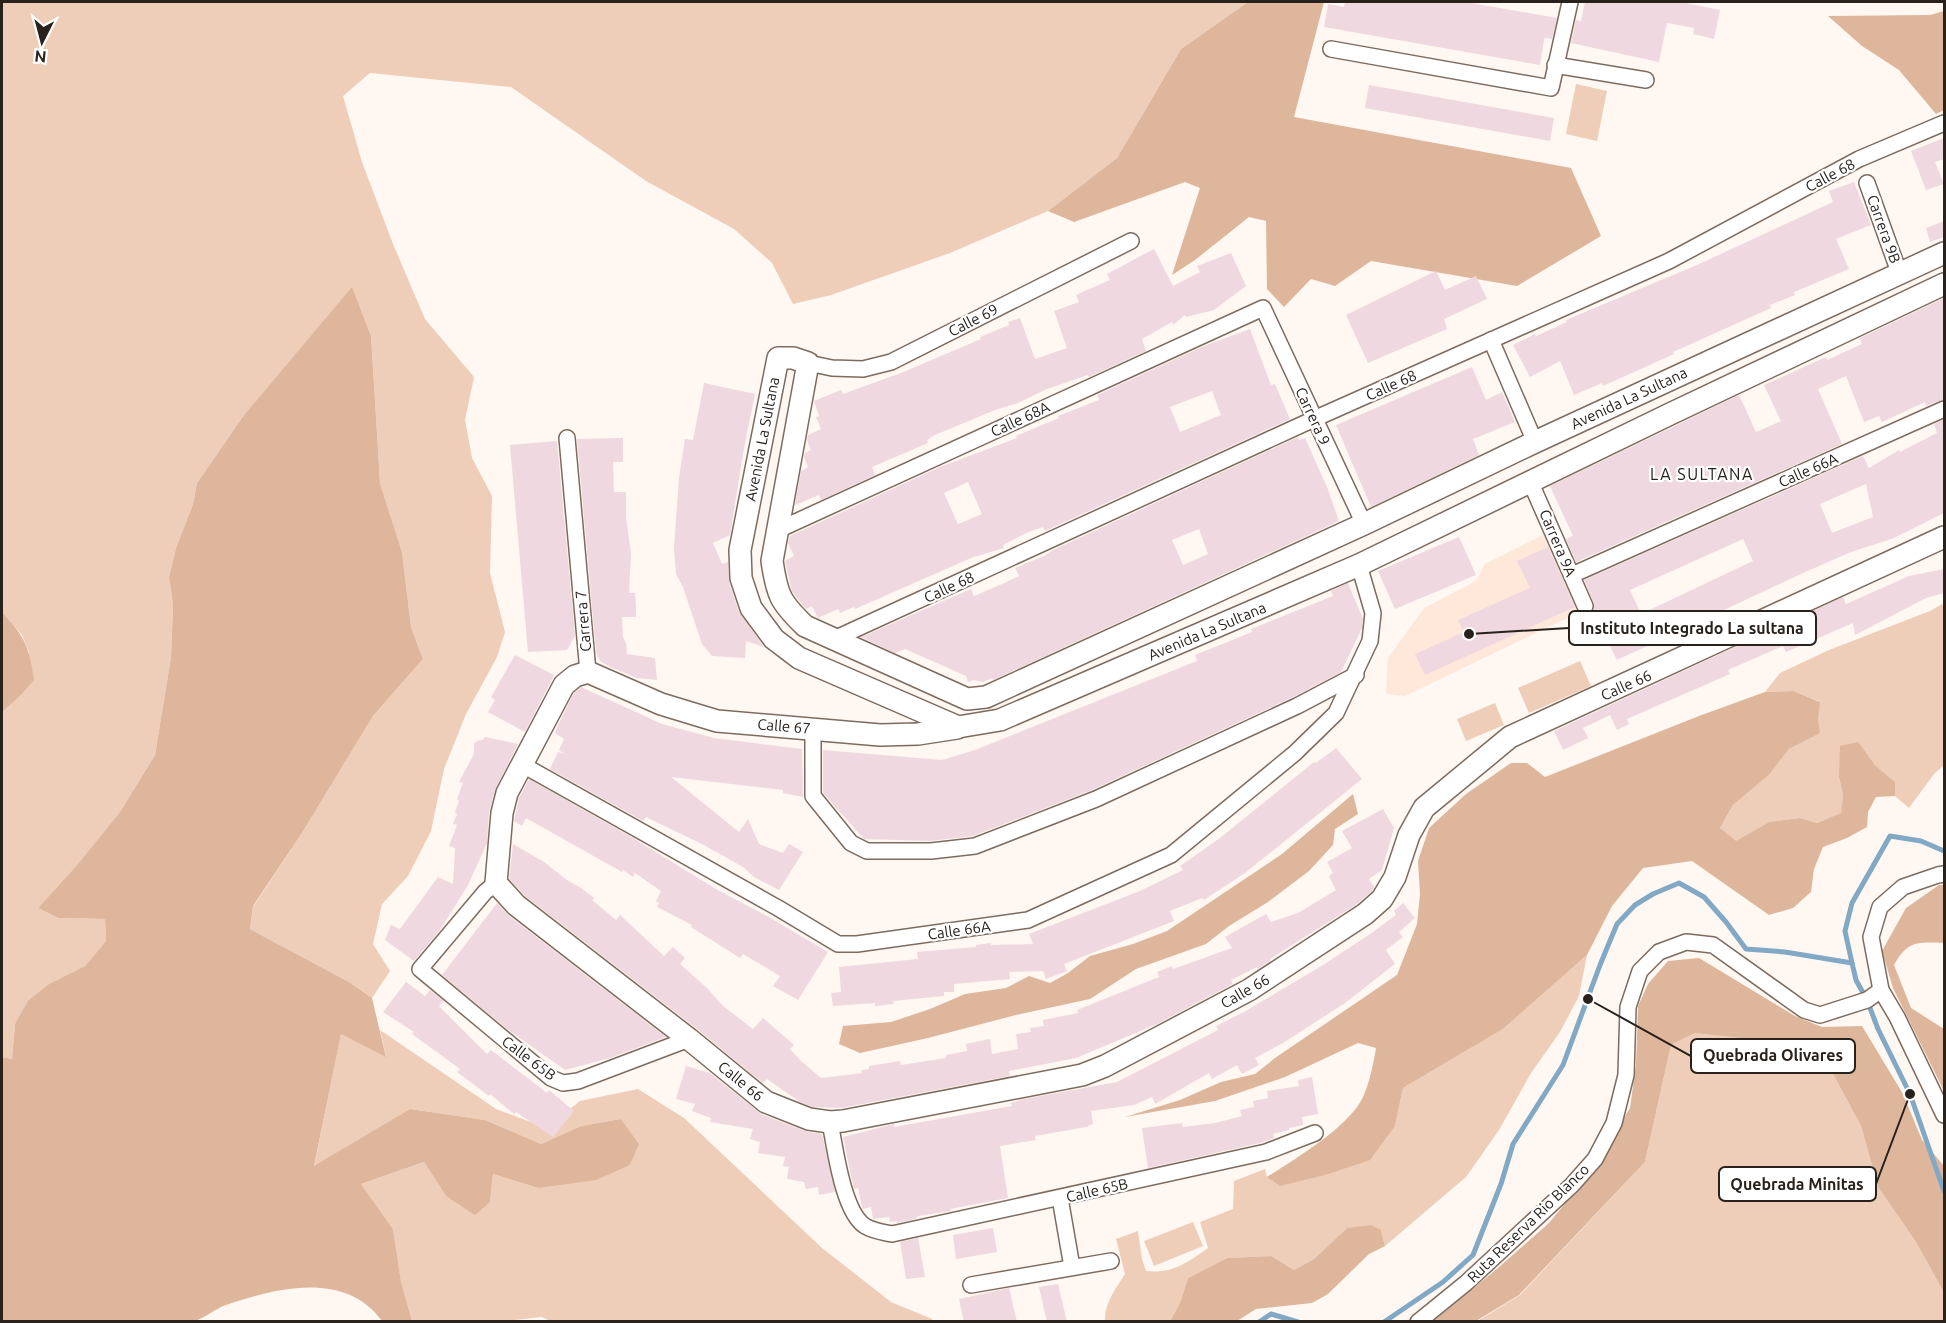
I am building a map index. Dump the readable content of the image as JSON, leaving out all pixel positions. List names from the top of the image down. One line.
{"streets":{"street":["Calle 68","Carrera 9B","Calle 69","Avenida La Sultana","Carrera 9","Calle 68A","Calle 66A","Carrera 9A","Carrera 7","Calle 66","Calle 67","Calle 65B","Ruta Reserva Rio Blanco"]},"crossings":[["Calle 68","Avenida La Sultana"],["Calle 68","Carrera 9"],["Carrera 9B","Avenida La Sultana"],["Calle 69","Avenida La Sultana"],["Avenida La Sultana","Carrera 9"],["Avenida La Sultana","Calle 68A"],["Avenida La Sultana","Calle 66A"],["Avenida La Sultana","Carrera 9A"],["Avenida La Sultana","Calle 67"],["Carrera 9","Calle 68A"],["Calle 66A","Carrera 9A"],["Calle 66A","Carrera 7"],["Carrera 7","Calle 66"],["Carrera 7","Calle 67"],["Carrera 7","Calle 65B"],["Calle 66","Calle 65B"]],"districts":["LA SULTANA"],"places":["Instituto Integrado La sultana","Quebrada Olivares","Quebrada Minitas"],"north":"bottom"}
